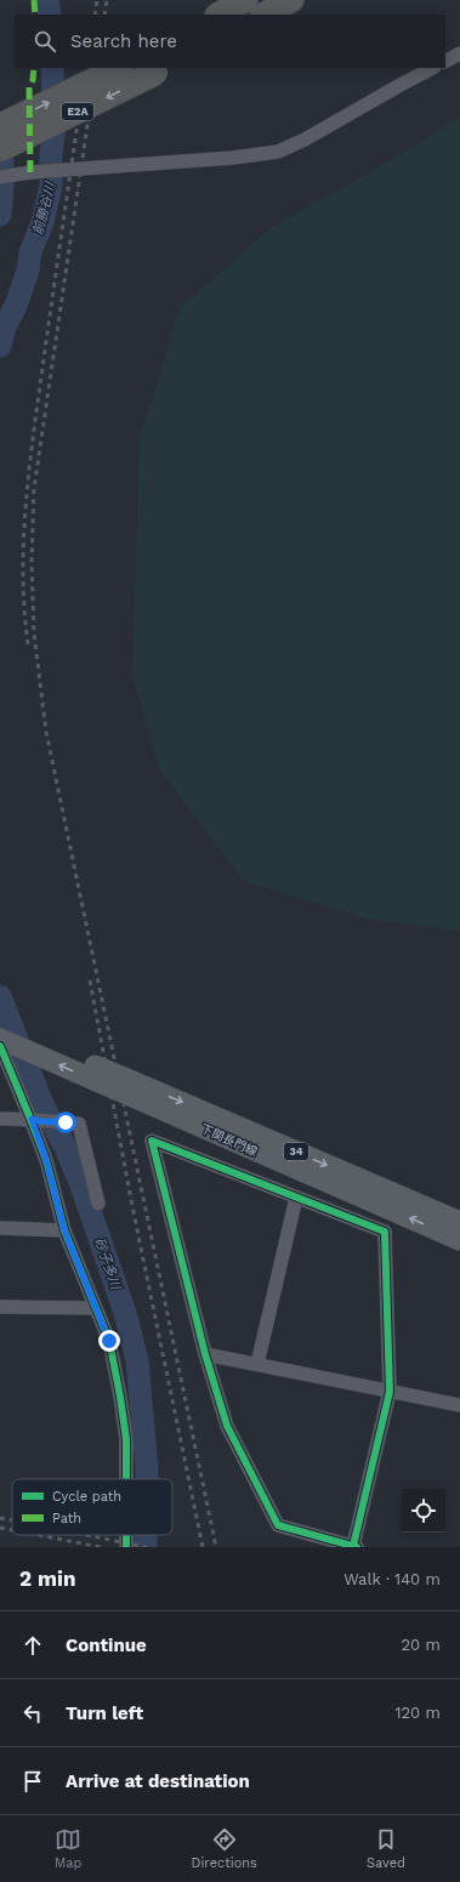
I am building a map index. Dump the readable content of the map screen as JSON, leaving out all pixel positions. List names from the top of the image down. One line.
{"streets":{"highway":["E2A"],"main road":["下関長門線","34"]},"water":["前勝谷川","砂子多川"],"legend":["Cycle path","Path"],"page":{"search":"Search here","heading":["2 min","Walk · 140 m"],"list":[["Continue","20 m"],["Turn left","120 m"],"Arrive at destination"],"nav":["Map","Directions","Saved"]}}
